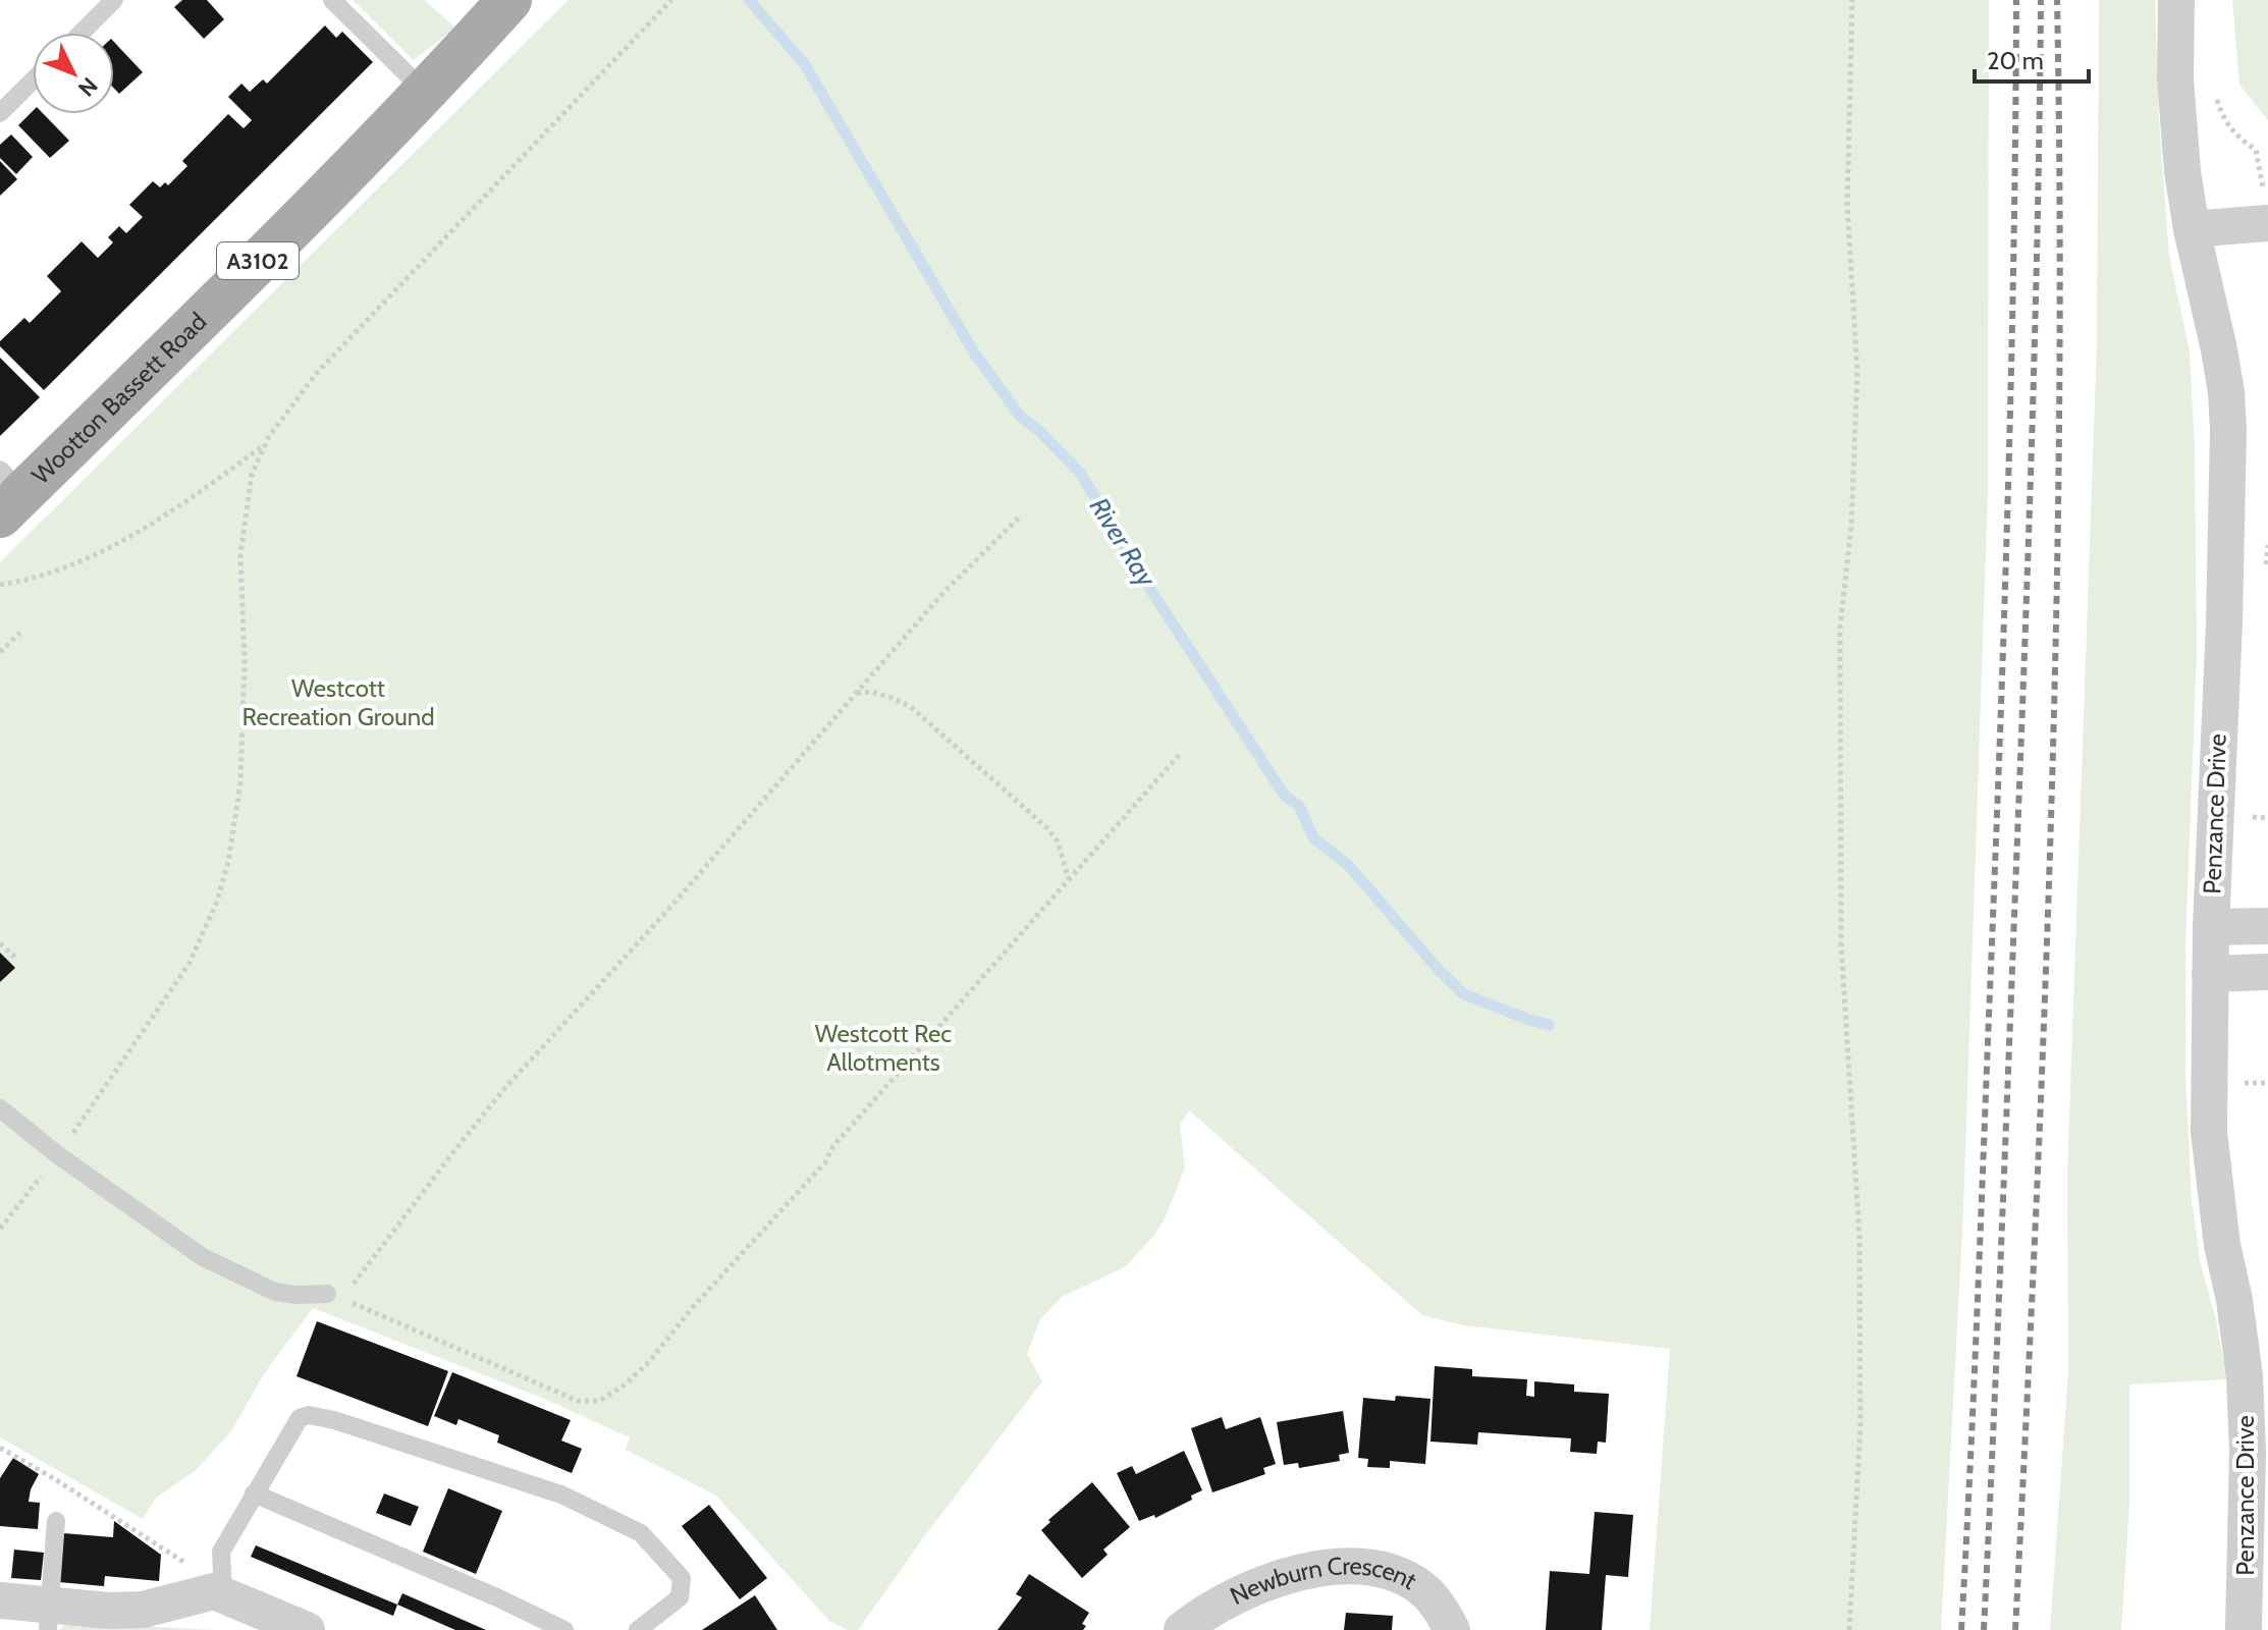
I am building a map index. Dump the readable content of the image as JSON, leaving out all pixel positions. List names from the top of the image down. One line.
{"streets":{"main road":["A3102","Wootton Bassett Road"],"street":["Penzance Drive","Newburn Crescent"]},"water":["River Ray"],"parks":["Westcott Recreation Ground","Westcott Rec Allotments"],"scale_bar":"20 m","north":"bottom right"}
